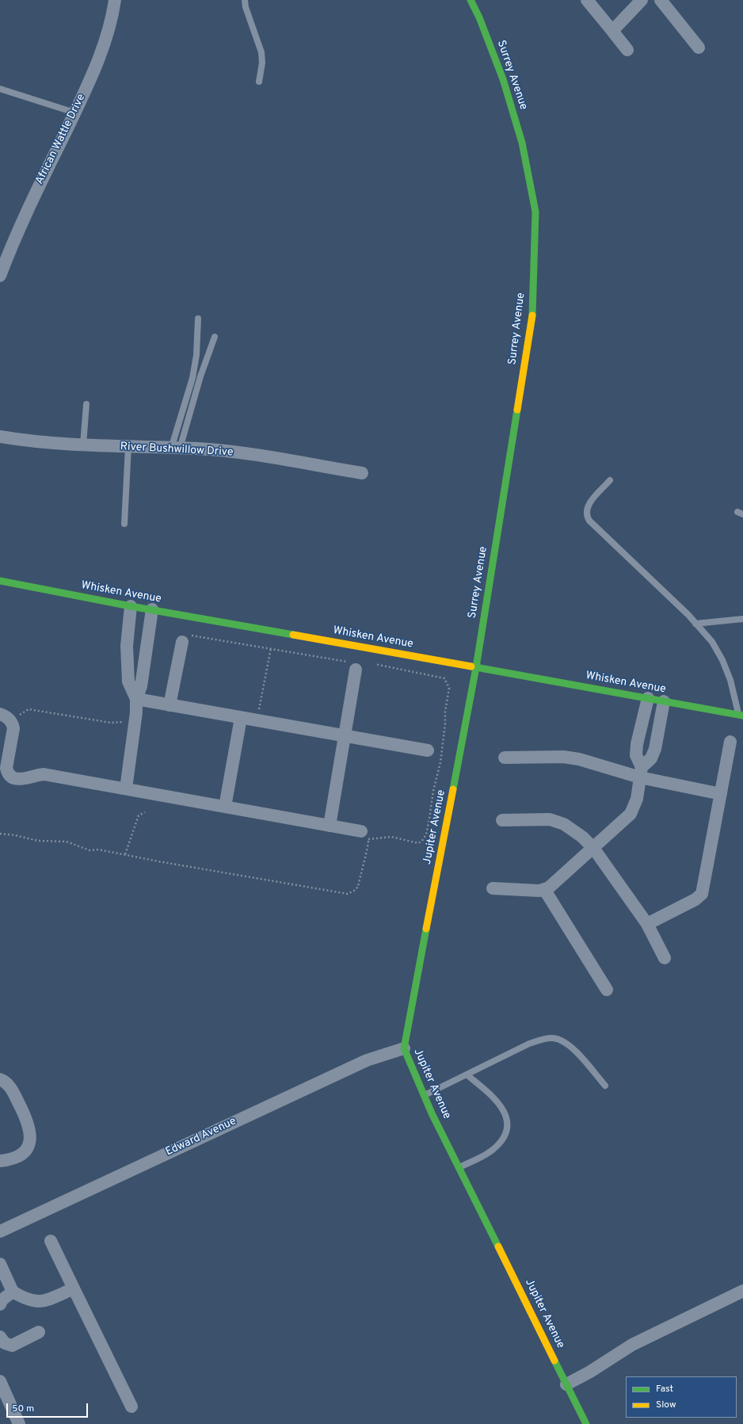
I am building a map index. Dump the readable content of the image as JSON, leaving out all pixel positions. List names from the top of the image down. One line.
{"streets":{"street":["Surrey Avenue","African Wattle Drive","River Bushwillow Drive","Whisken Avenue","Jupiter Avenue","Edward Avenue"]},"crossings":[["Surrey Avenue","Whisken Avenue"],["Surrey Avenue","Jupiter Avenue"],["Whisken Avenue","Jupiter Avenue"],["Jupiter Avenue","Edward Avenue"]],"legend":["Fast","Slow"],"scale_bar":"50 m"}
